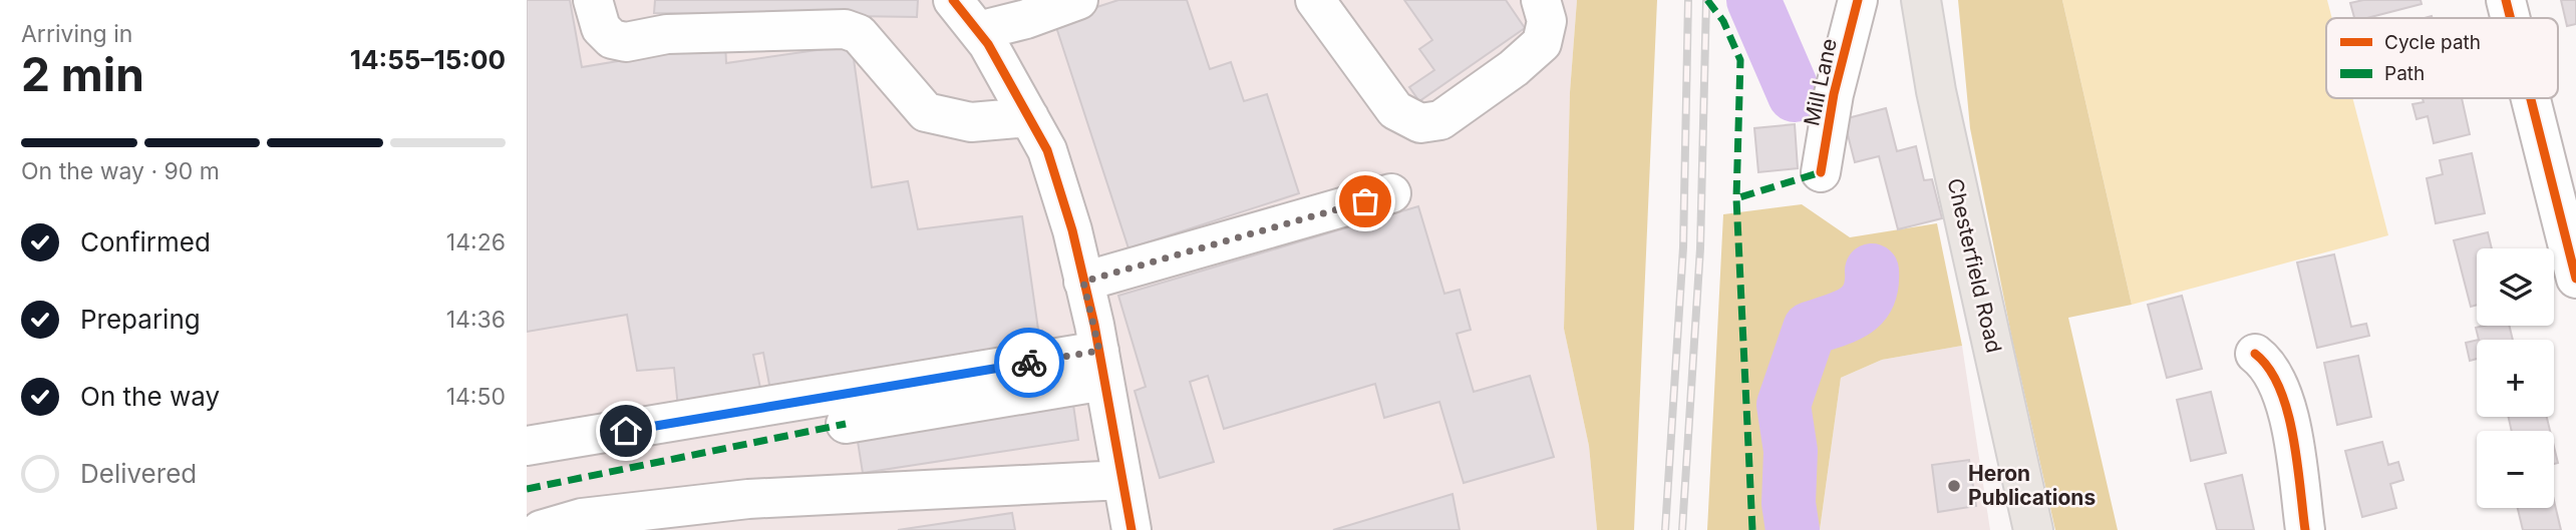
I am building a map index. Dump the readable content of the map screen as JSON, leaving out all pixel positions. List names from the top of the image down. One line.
{"streets":{"main road":["Chesterfield Road"],"street":["Mill Lane"]},"places":["Heron Publications"],"legend":["Cycle path","Path"],"page":{"heading":["2 min","Arriving in","14:55–15:00"],"bar":"On the way · 90 m","list":[["Confirmed","14:26"],["Preparing","14:36"],["On the way","14:50"],"Delivered"],"map_buttons":["+","−"]}}
